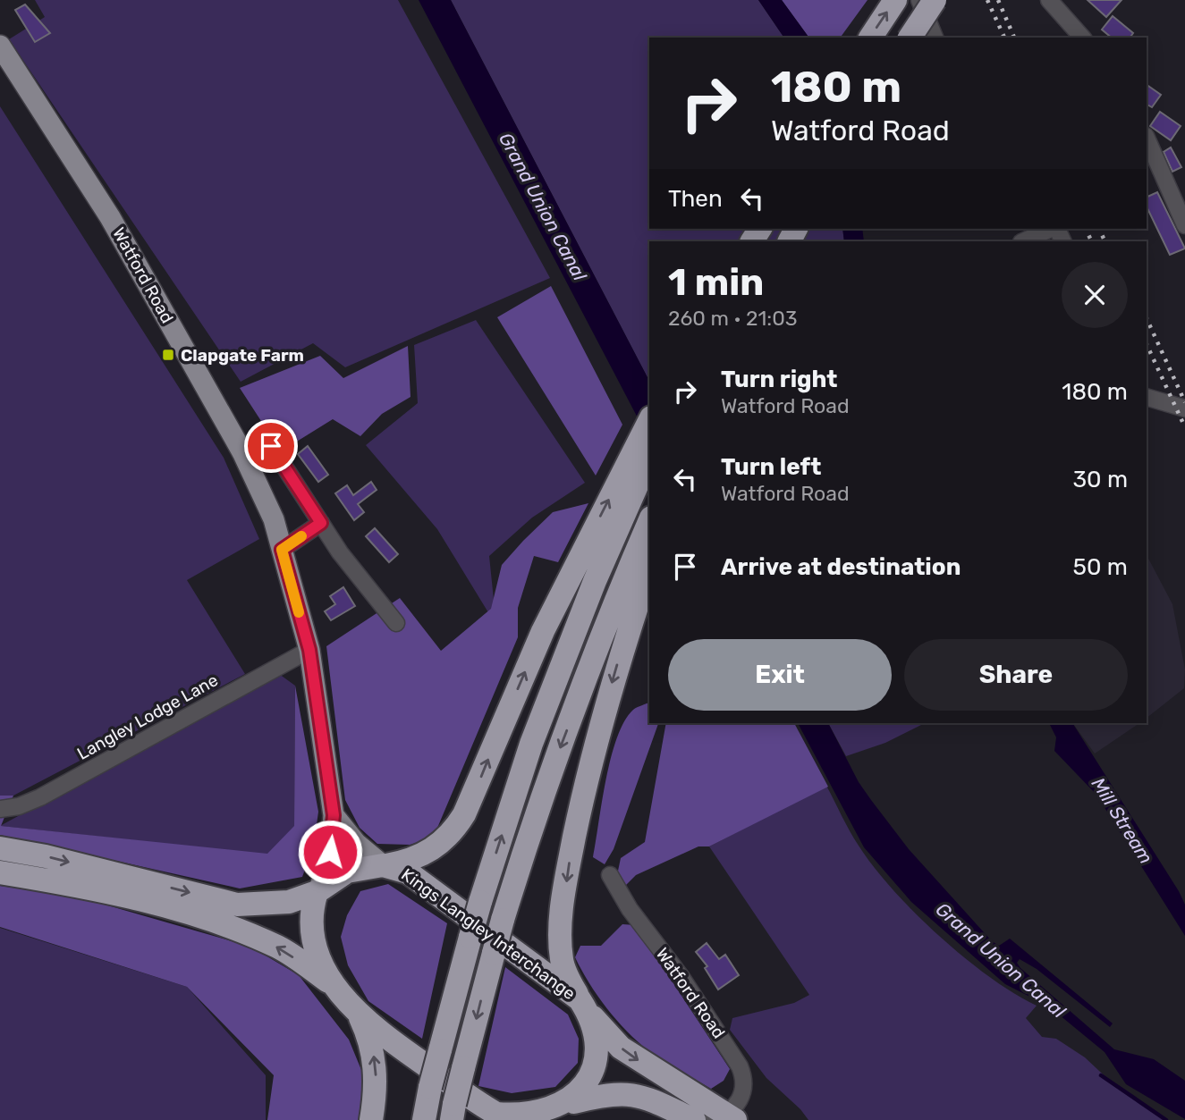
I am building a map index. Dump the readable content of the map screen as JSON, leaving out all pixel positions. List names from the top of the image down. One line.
{"streets":{"highway":["Watford Road","Kings Langley Interchange"],"street":["Langley Lodge Lane"]},"crossings":[["Watford Road","Langley Lodge Lane"],["Watford Road","Kings Langley Interchange"]],"water":["Grand Union Canal","Mill Stream"],"places":{"transit":["Clapgate Farm"]},"page":{"turn":["180 m","Watford Road"],"then":"Then","heading":["1 min","260 m · 21:03"],"list":[{"name":"Turn right","note":"Watford Road","value":"180 m"},{"name":"Turn left","note":"Watford Road","value":"30 m"},{"name":"Arrive at destination","value":"50 m"}],"buttons":["Exit","Share"]}}
